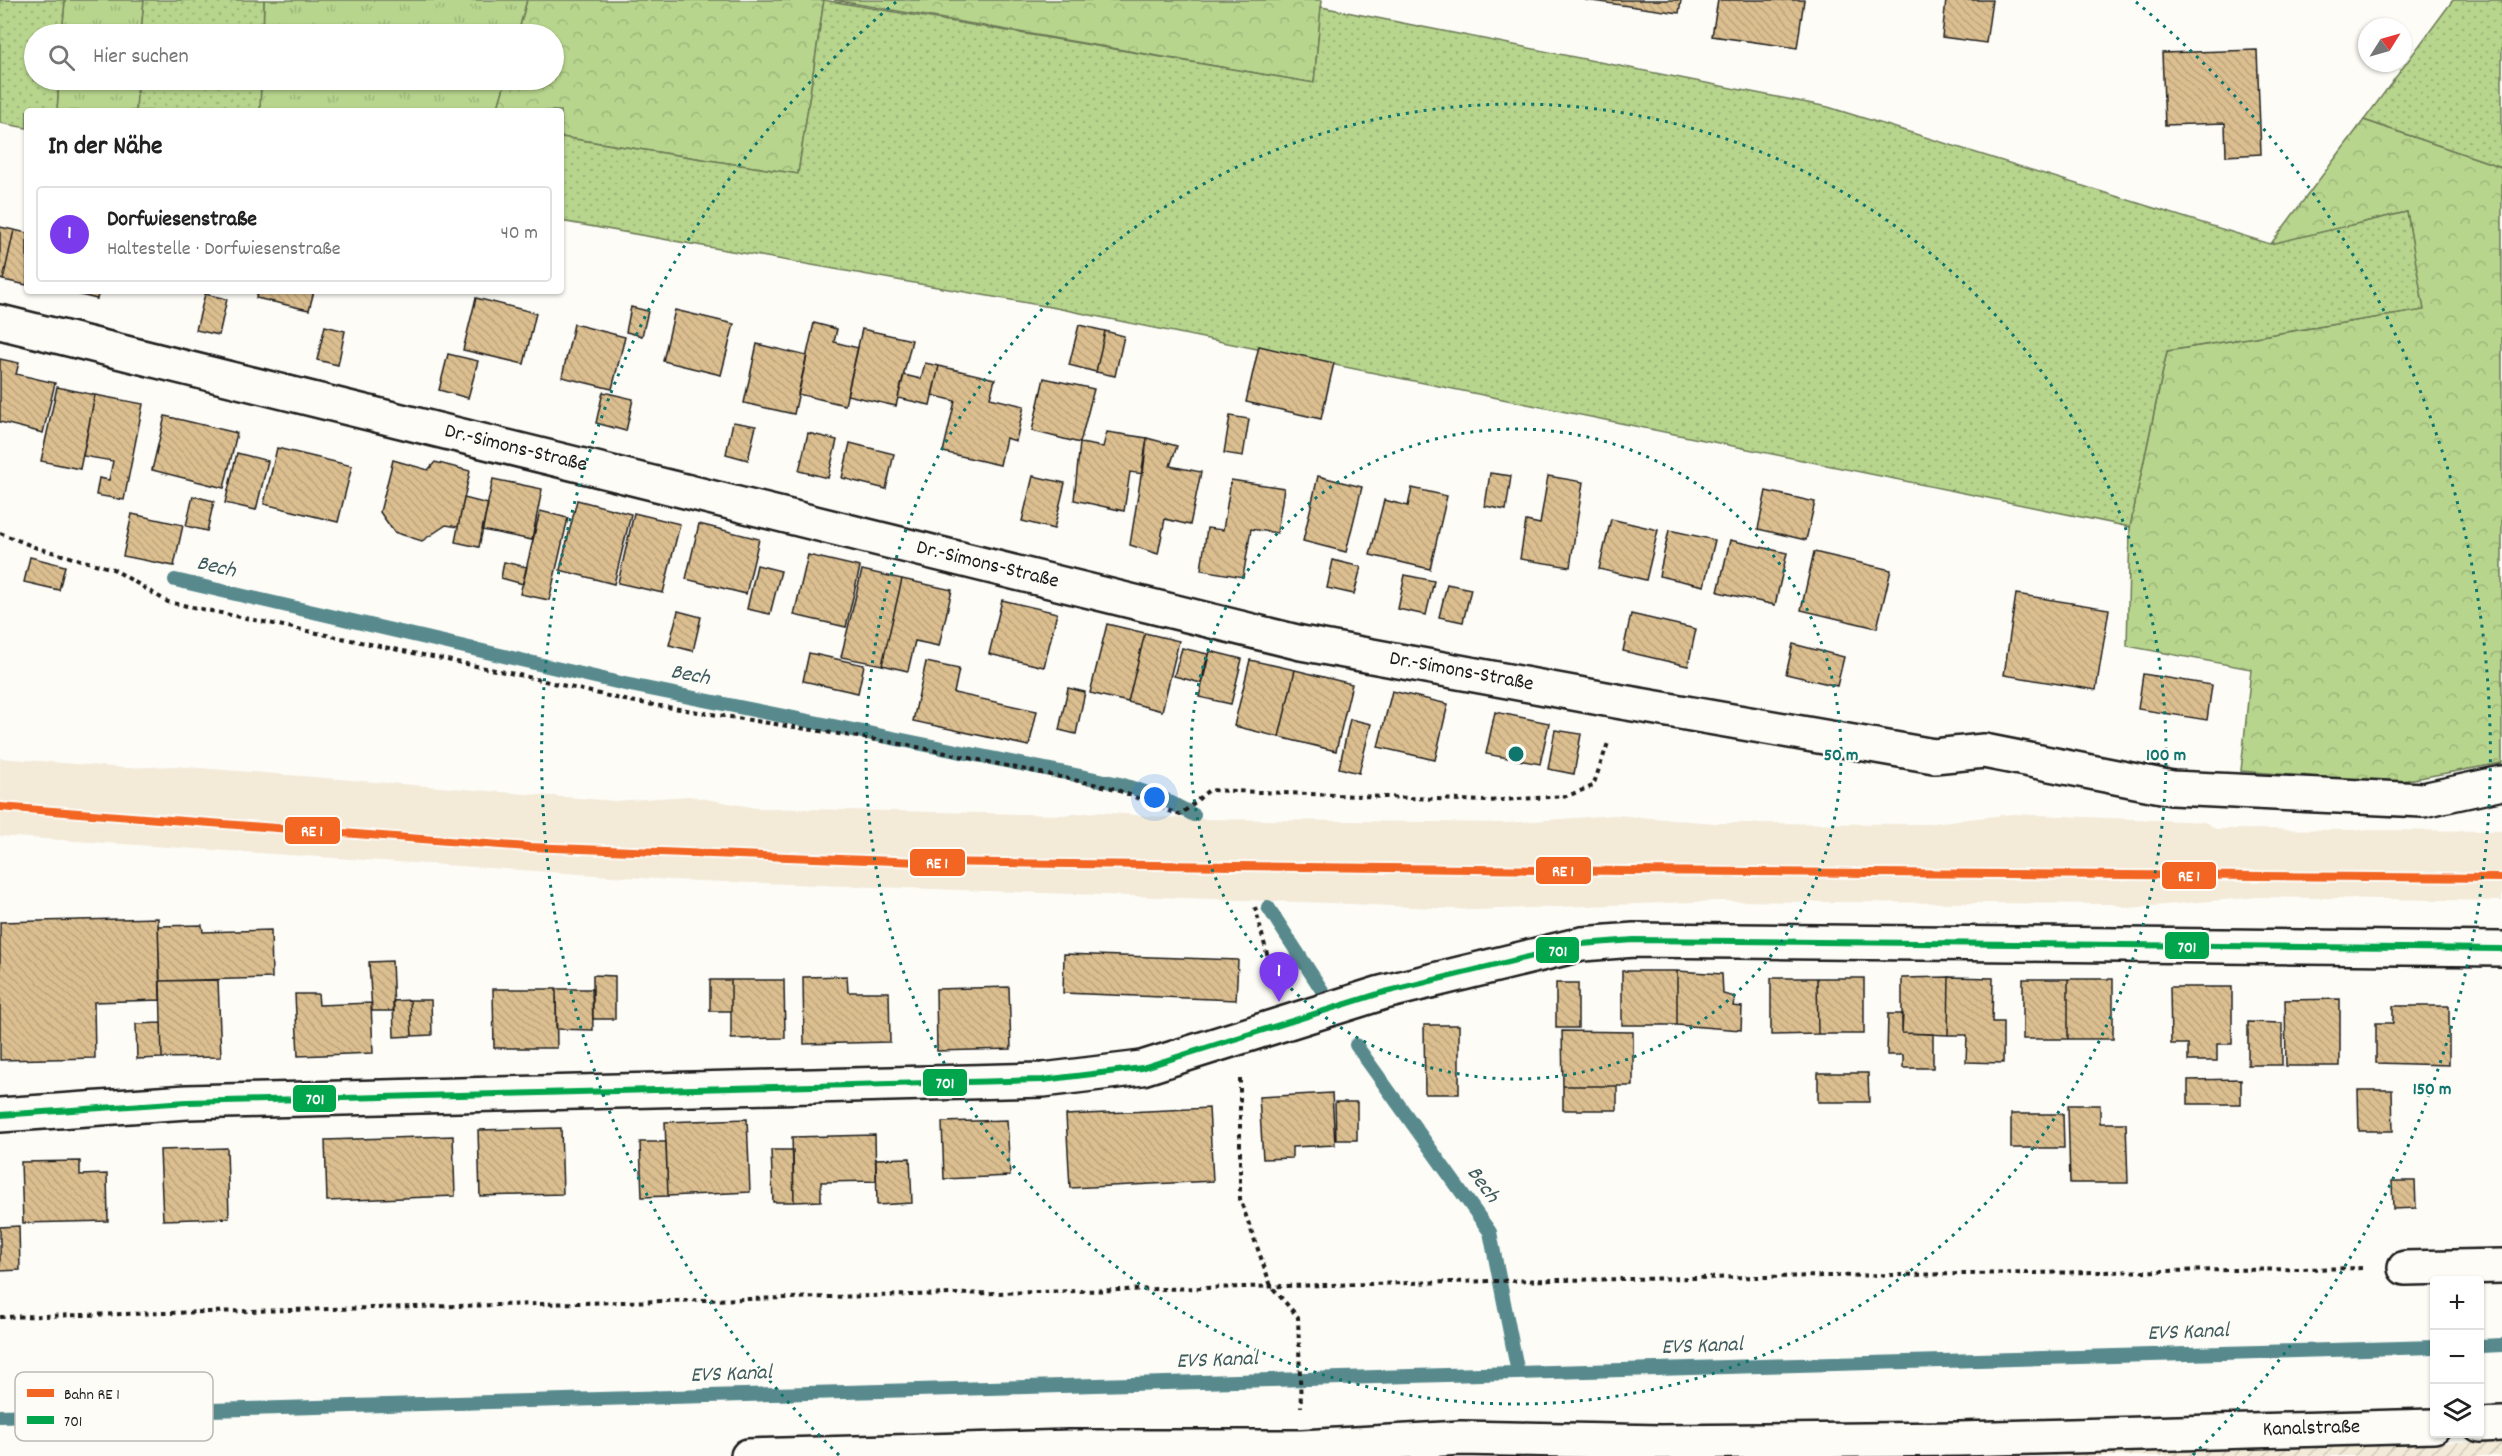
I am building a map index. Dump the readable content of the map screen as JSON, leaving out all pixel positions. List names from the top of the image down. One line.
{"streets":{"street":["Dr.-Simons-Straße","Kanalstraße"]},"water":["Bech","EVS Kanal"],"lines":["transit line 701"],"legend":["Bahn RE 1","701"],"north":"top right","page":{"search":"Hier suchen","heading":"In der Nähe","list":[{"mark":"1","name":"Dorfwiesenstraße","note":"Haltestelle · Dorfwiesenstraße","value":"40 m"}],"pins":"1","map_buttons":["+","−"]},"rings":["50 m","100 m","150 m"]}
